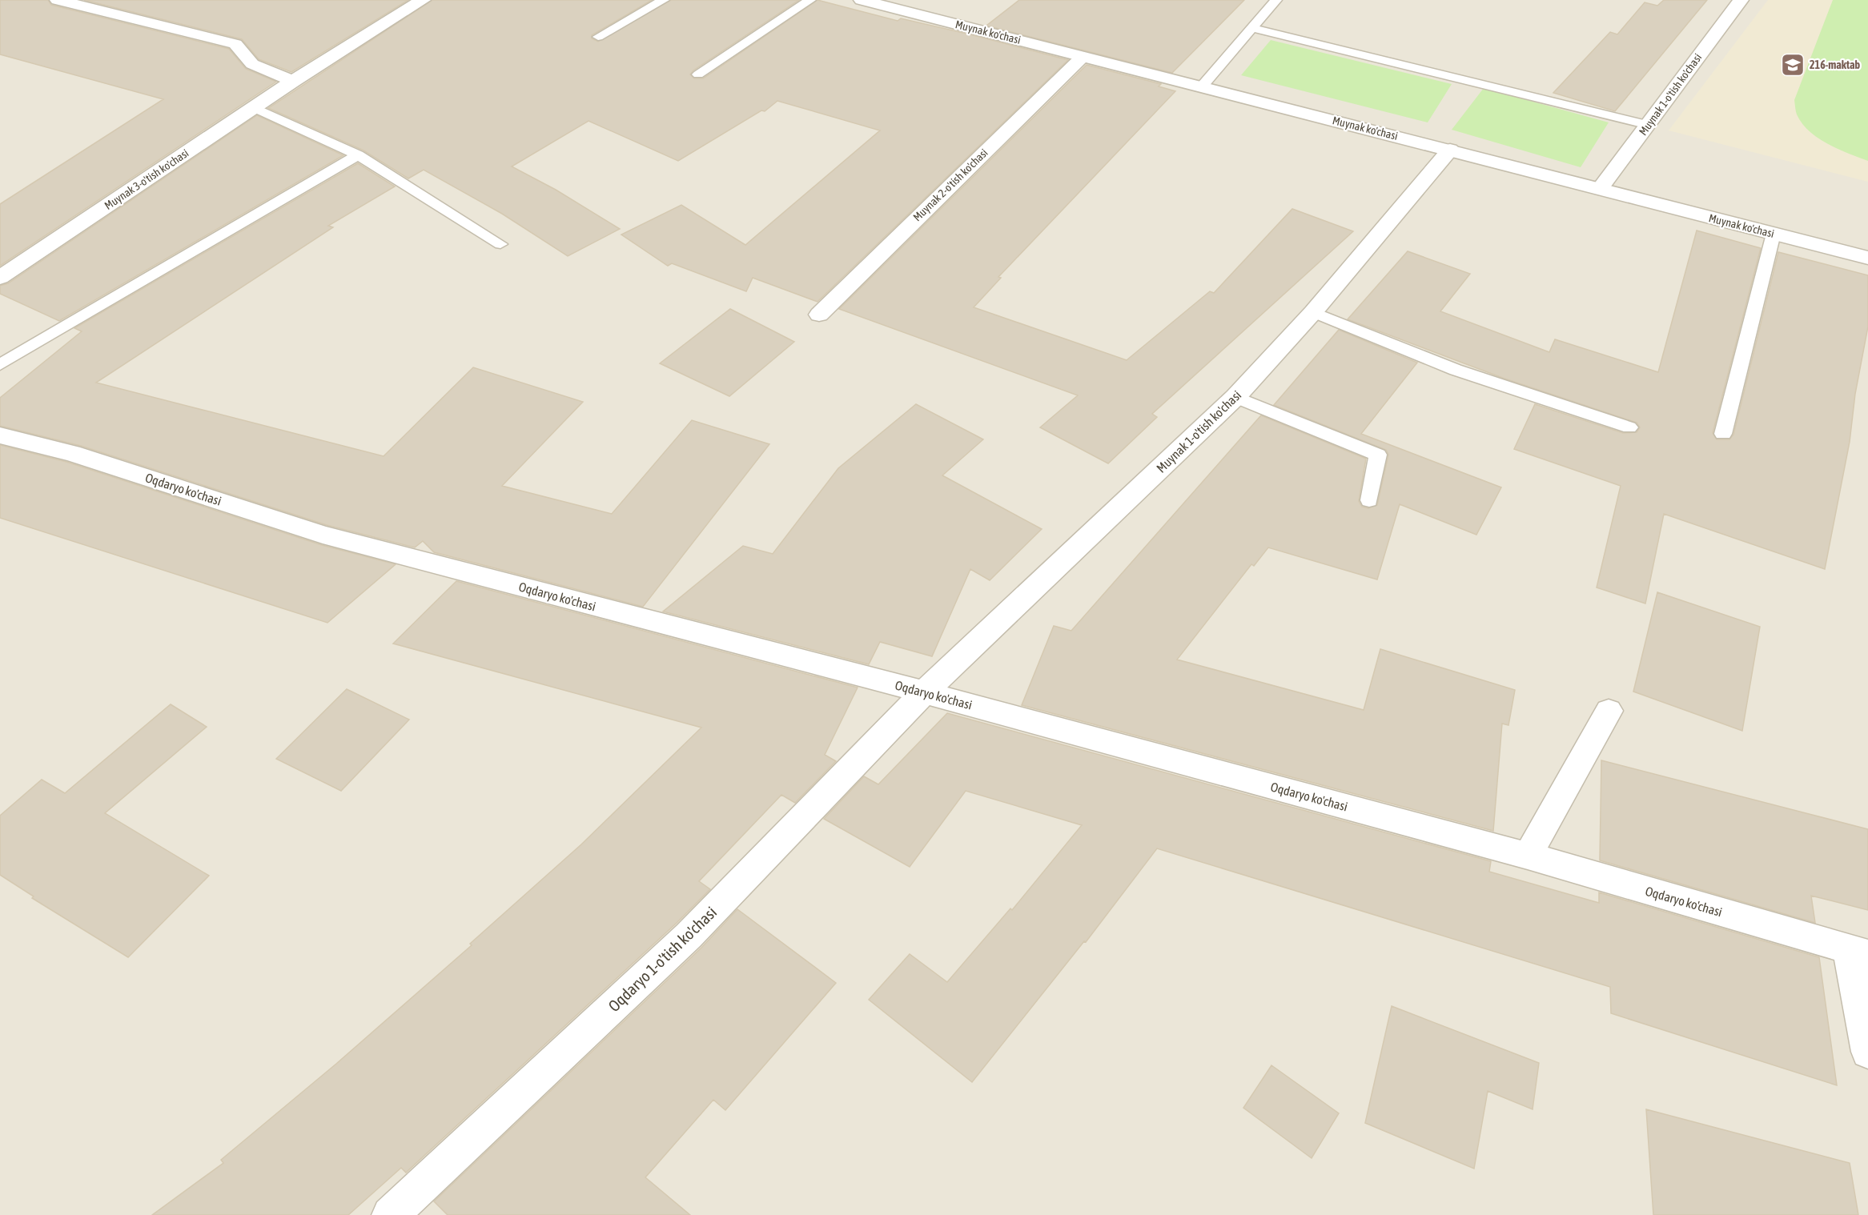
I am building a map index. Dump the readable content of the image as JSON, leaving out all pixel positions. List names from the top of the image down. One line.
{"streets":{"street":["Muynak ko'chasi","Muynak 1-o'tish ko'chasi","Muynak 3-o'tish ko'chasi","Muynak 2-o'tish ko'chasi","Oqdaryo ko'chasi","Oqdaryo 1-o'tish ko'chasi"]},"crossings":[["Muynak ko'chasi","Muynak 1-o'tish ko'chasi"],["Muynak ko'chasi","Muynak 2-o'tish ko'chasi"],["Muynak 1-o'tish ko'chasi","Oqdaryo ko'chasi"],["Muynak 1-o'tish ko'chasi","Oqdaryo 1-o'tish ko'chasi"],["Oqdaryo ko'chasi","Oqdaryo 1-o'tish ko'chasi"]],"places":{"school or university":["216-maktab"]}}
